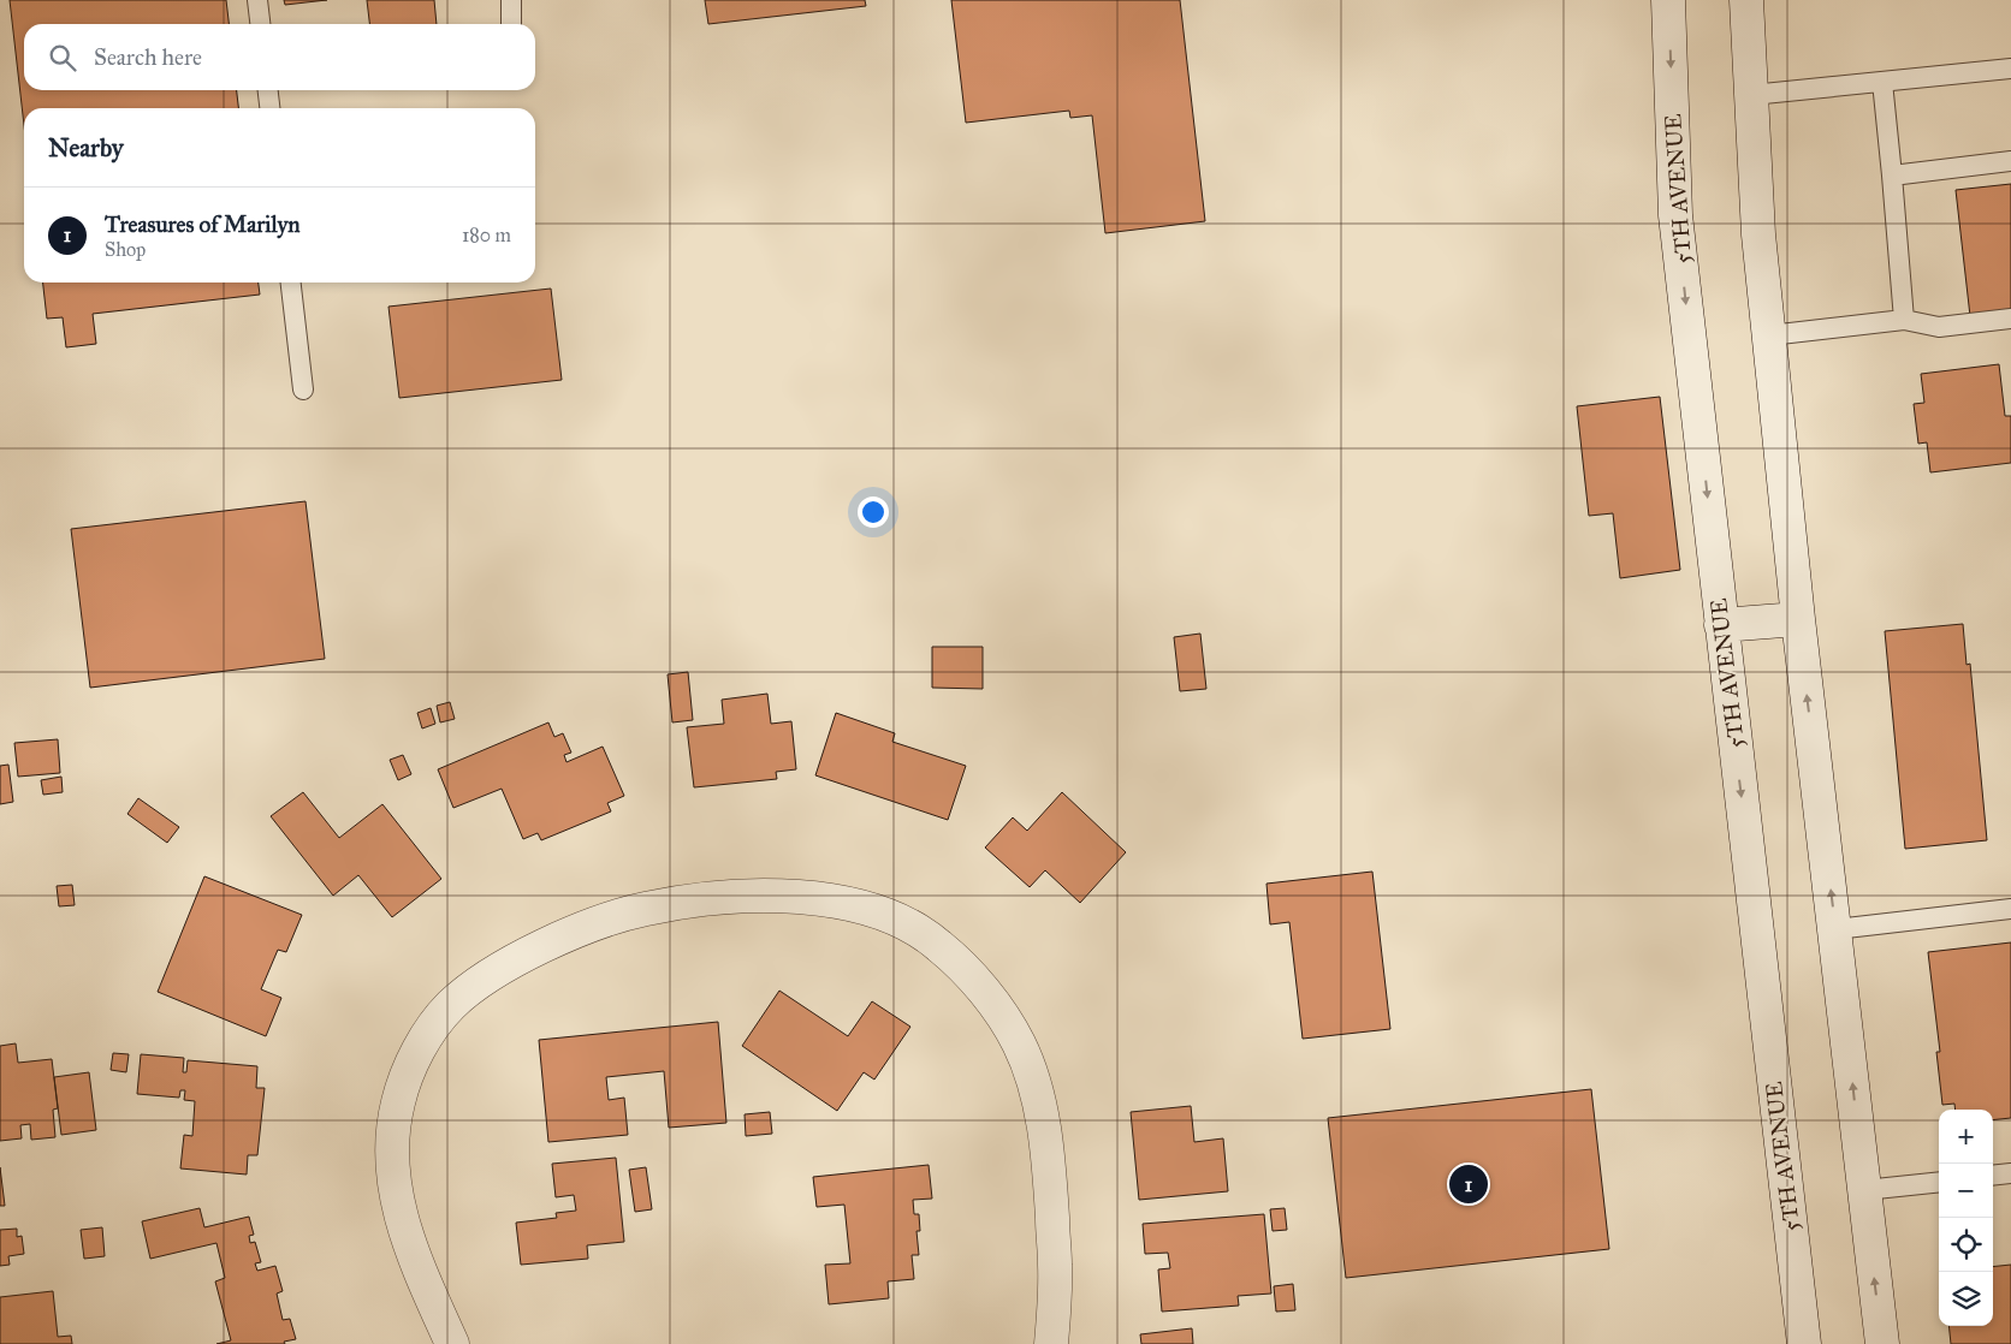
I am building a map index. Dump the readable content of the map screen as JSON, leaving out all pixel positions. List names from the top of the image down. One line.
{"streets":{"street":["5TH AVENUE"]},"page":{"search":"Search here","heading":"Nearby","list":[{"mark":"1","name":"Treasures of Marilyn","note":"Shop","value":"180 m"}],"map_buttons":["+","−"],"pins":"1"}}
